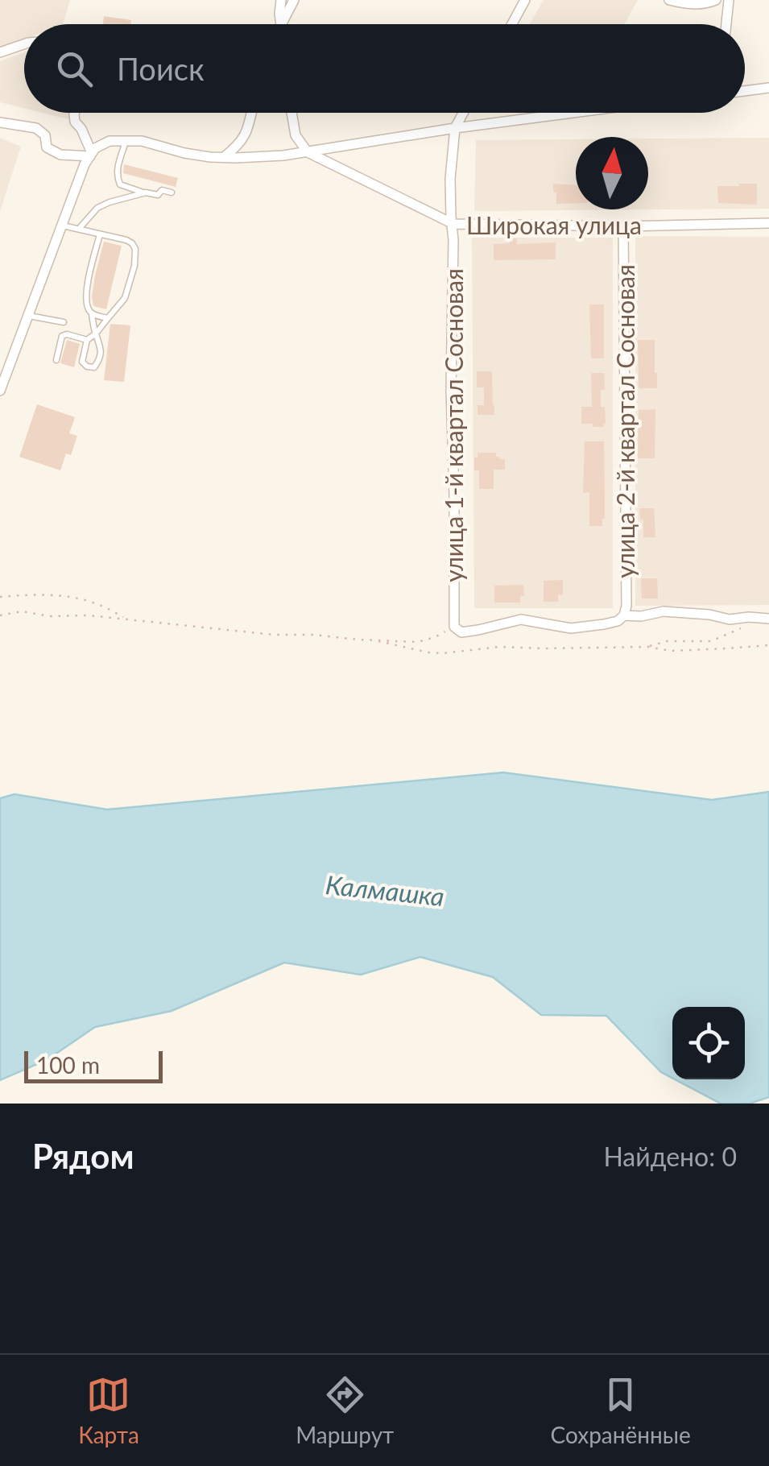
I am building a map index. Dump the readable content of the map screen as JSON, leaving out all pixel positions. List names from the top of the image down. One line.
{"streets":{"street":["Широкая улица","улица 2-й квартал Сосновая","улица 1-й квартал Сосновая"]},"crossings":[["Широкая улица","улица 2-й квартал Сосновая"],["Широкая улица","улица 1-й квартал Сосновая"]],"water":["Калмашка"],"scale_bar":"100 m","north":"top","page":{"search":"Поиск","scale":"100 m","heading":["Рядом","Найдено: 0"],"nav":["Карта","Маршрут","Сохранённые"]}}
